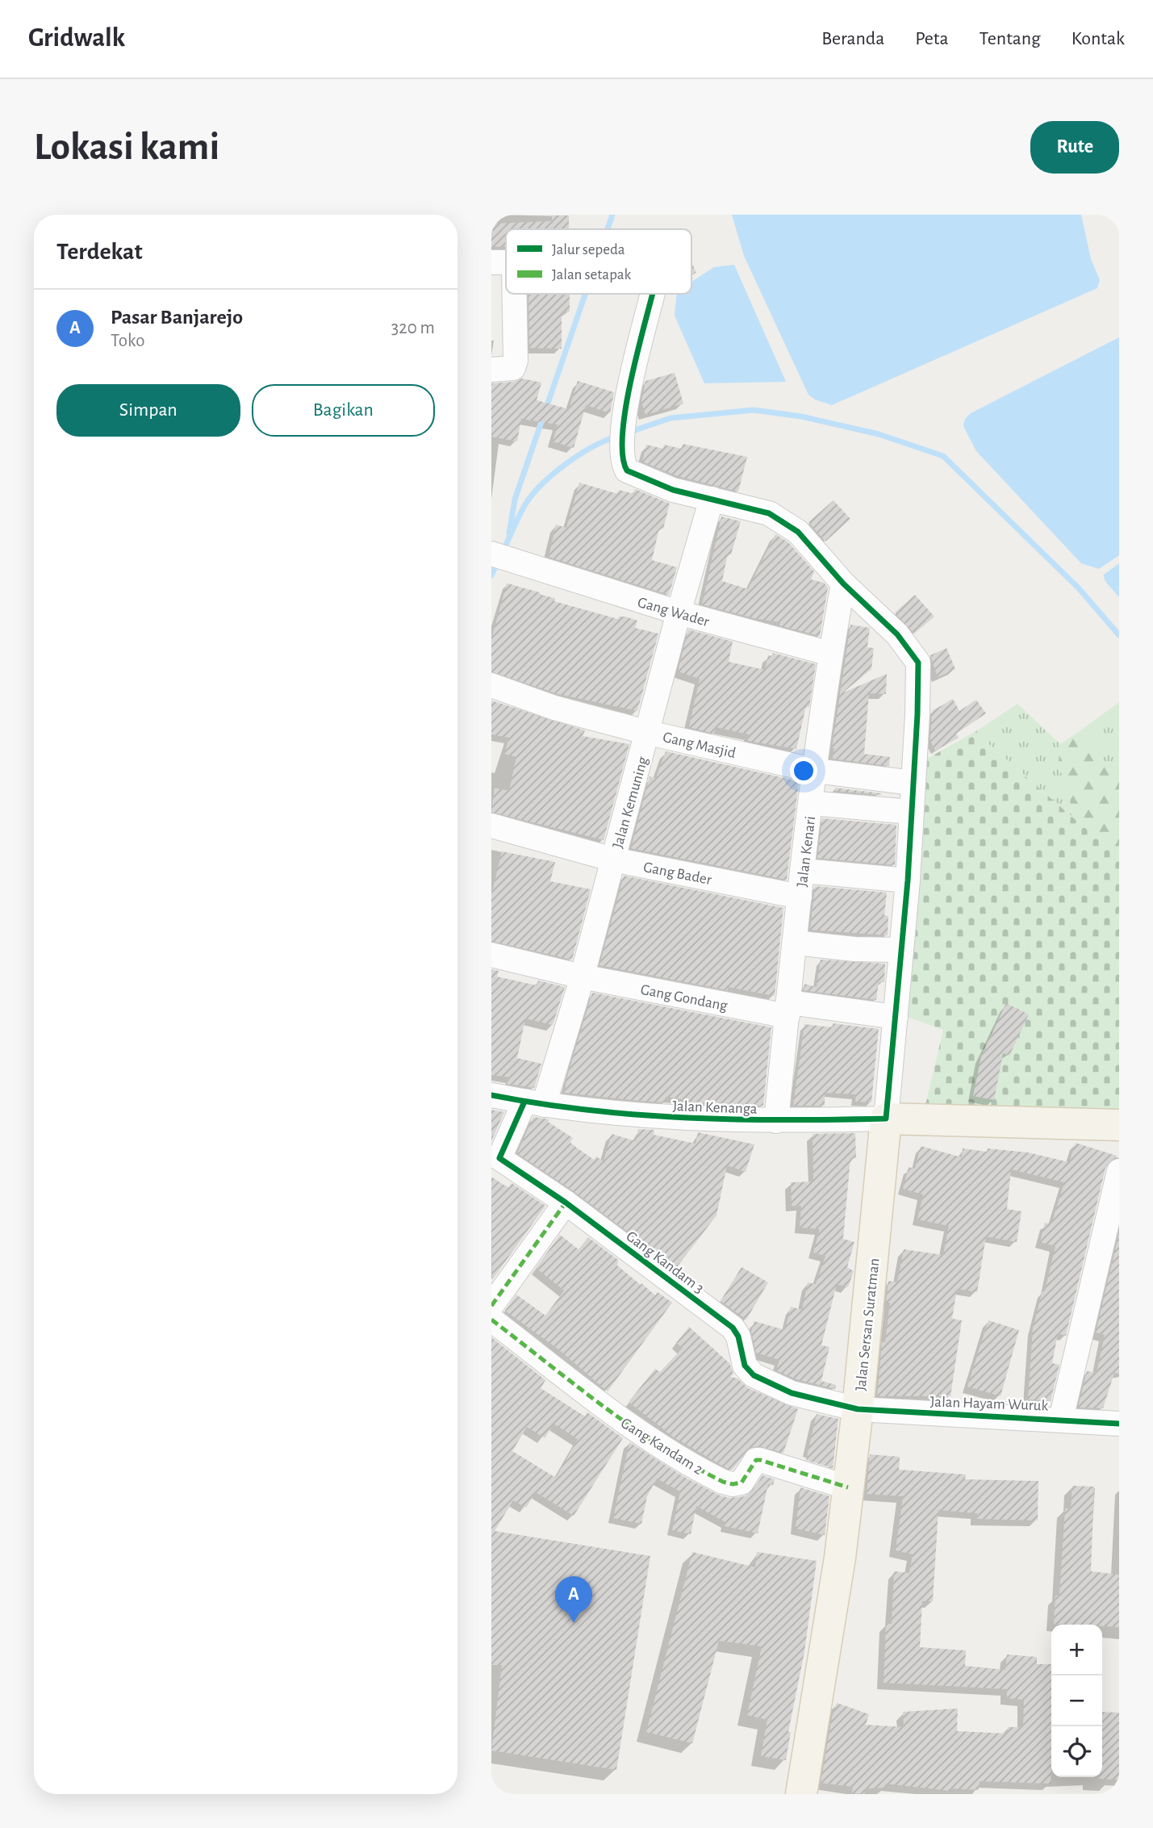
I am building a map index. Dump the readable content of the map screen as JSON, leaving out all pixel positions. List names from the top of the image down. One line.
{"streets":{"main road":["Jalan Sersan Suratman"],"street":["Gang Wader","Gang Masjid","Jalan Kemuning","Jalan Kenari","Gang Bader","Gang Gondang","Jalan Kenanga","Gang Kandam 3","Jalan Hayam Wuruk","Gang Kandam 2"]},"crossings":[["Gang Wader","Jalan Kemuning"],["Gang Wader","Jalan Kenari"],["Gang Masjid","Jalan Kemuning"],["Gang Masjid","Jalan Kenari"],["Jalan Kemuning","Gang Bader"],["Jalan Kemuning","Gang Gondang"],["Jalan Kemuning","Jalan Kenanga"],["Jalan Kemuning","Gang Kandam 3"],["Jalan Kenari","Gang Bader"],["Jalan Kenari","Gang Gondang"],["Jalan Kenari","Jalan Kenanga"],["Jalan Kenanga","Gang Kandam 3"],["Jalan Kenanga","Jalan Sersan Suratman"],["Gang Kandam 3","Jalan Sersan Suratman"],["Gang Kandam 3","Jalan Hayam Wuruk"],["Jalan Sersan Suratman","Jalan Hayam Wuruk"],["Jalan Sersan Suratman","Gang Kandam 2"]],"legend":["Jalur sepeda","Jalan setapak"],"page":{"header":"Gridwalk","nav":["Beranda","Peta","Tentang","Kontak"],"buttons":["Rute",["Simpan","Bagikan"]],"title":"Lokasi kami","heading":"Terdekat","list":[{"mark":"A","name":"Pasar Banjarejo","note":"Toko","value":"320 m"}],"pins":"A","map_buttons":["+","−"]}}
